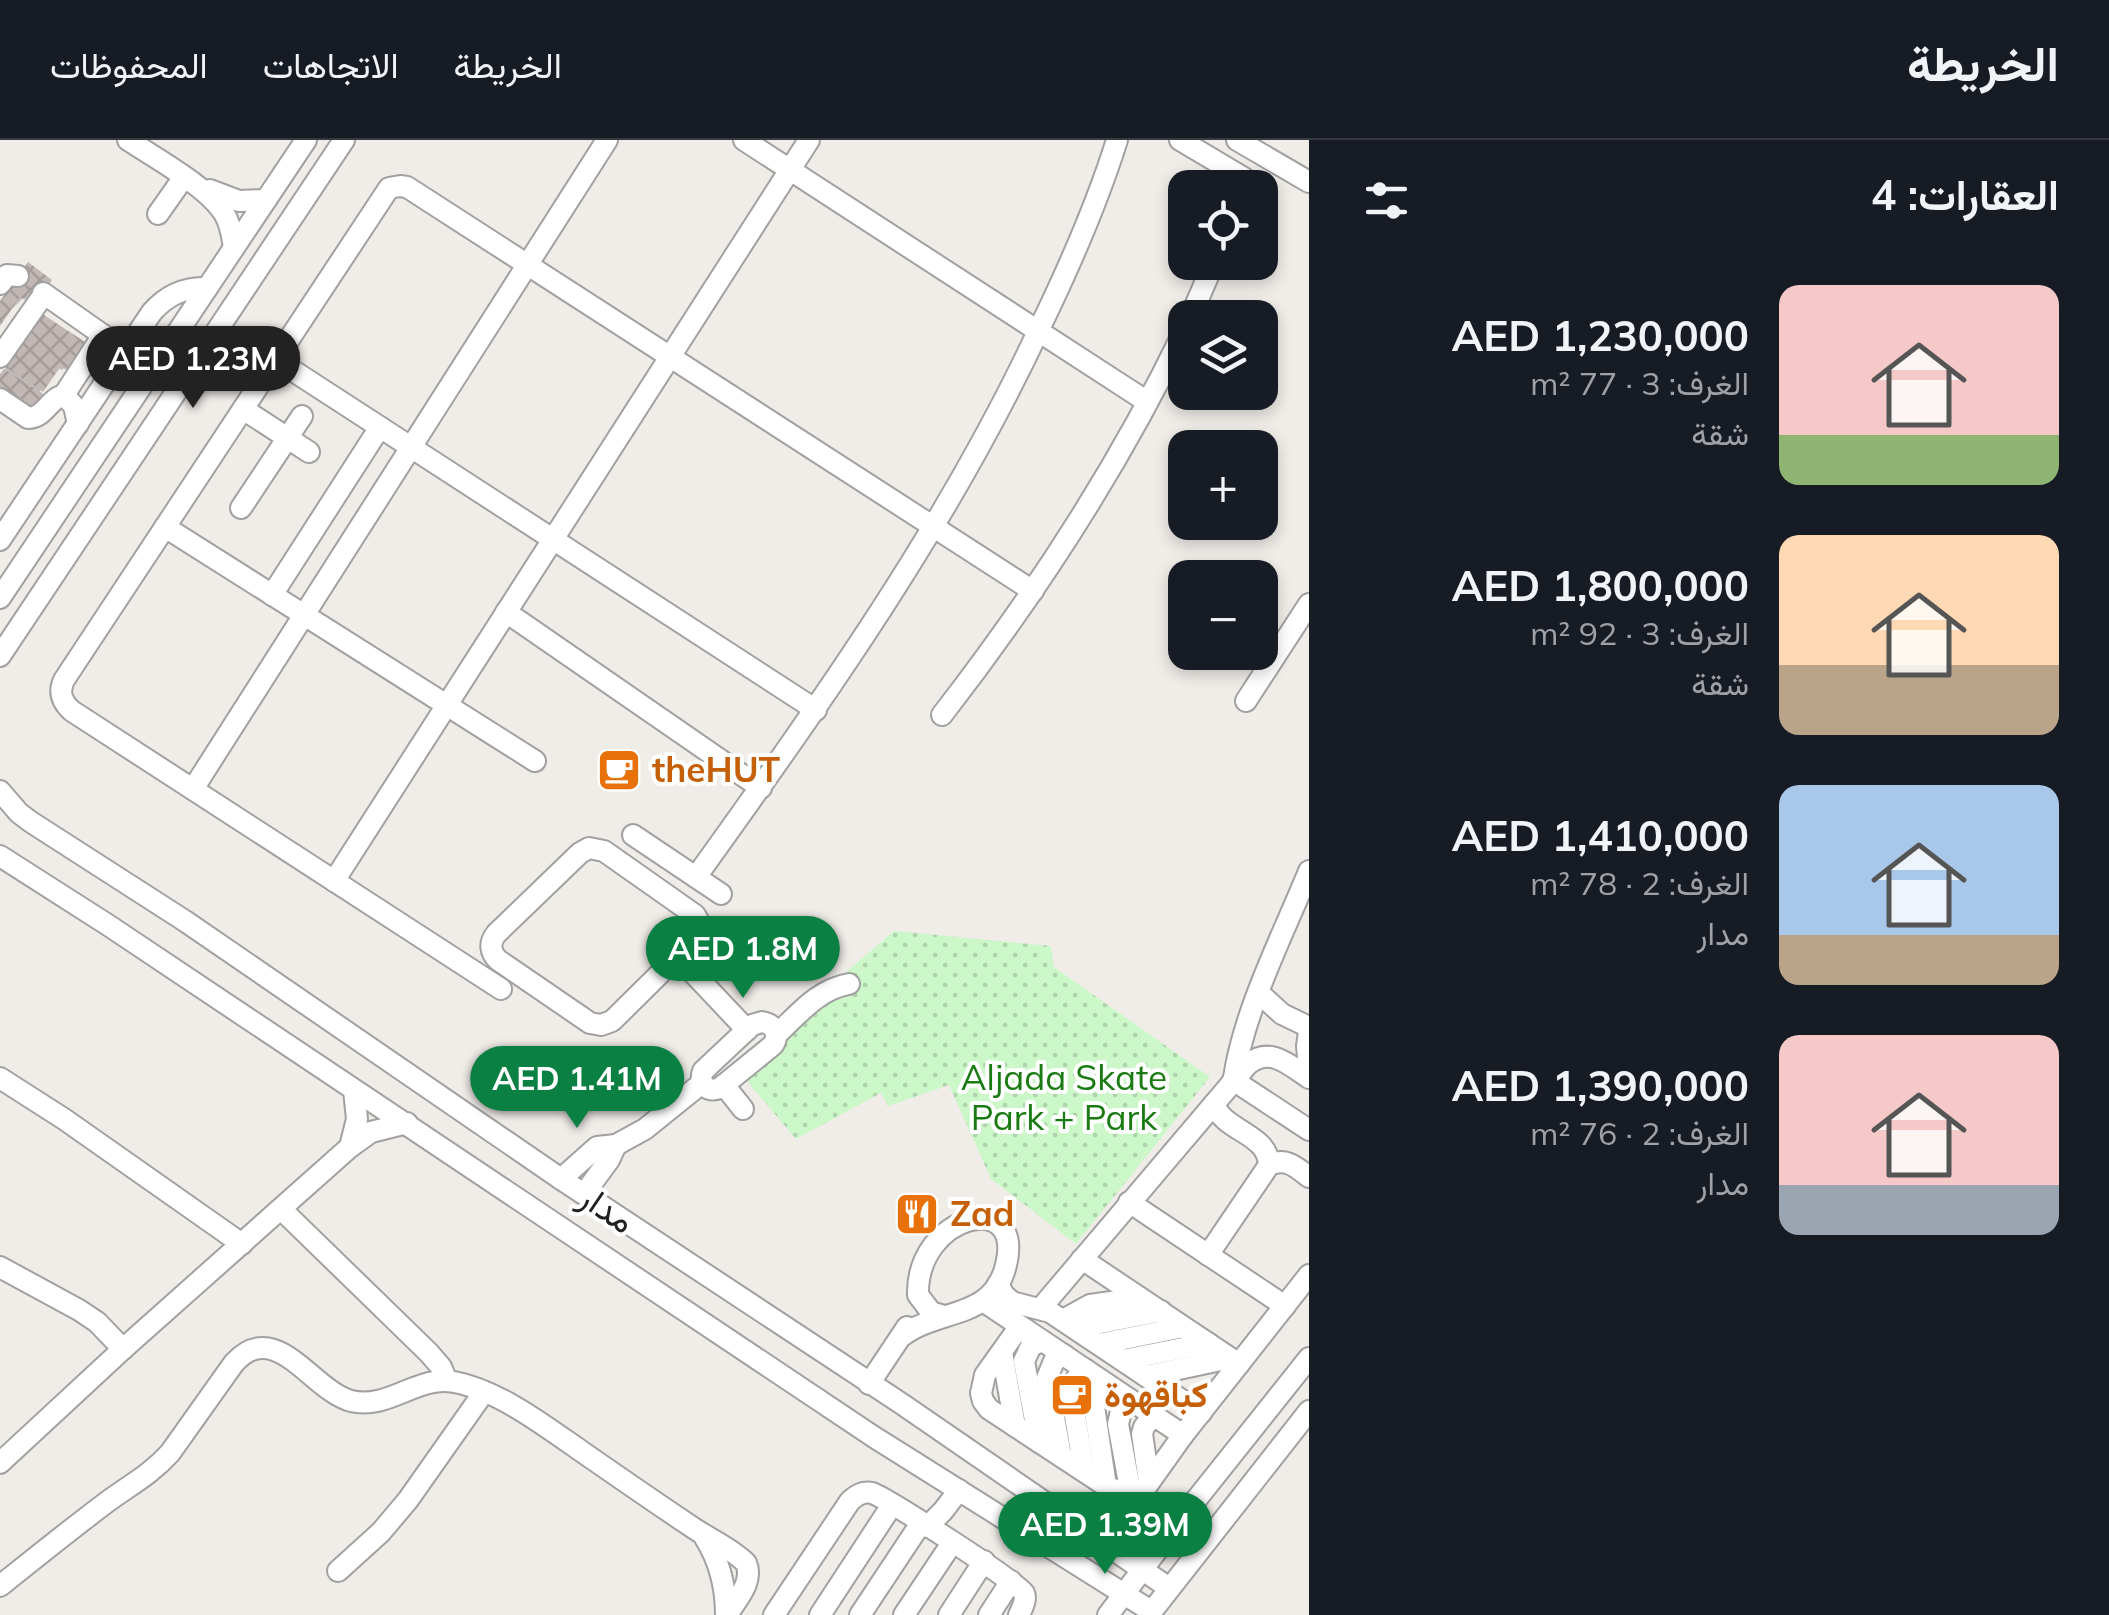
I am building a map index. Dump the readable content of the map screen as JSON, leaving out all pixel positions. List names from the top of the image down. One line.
{"streets":{"street":["مدار"]},"parks":["Aljada Skate Park + Park"],"places":{"cafe":["theHUT","كباقهوة"],"restaurant":["Zad"]},"page":{"header":"الخريطة","nav":["الخريطة","الاتجاهات","المحفوظات"],"heading":"العقارات: 4","map_buttons":["+","−"],"list":[{"name":"AED 1,230,000","note":"الغرف: 3 · 77 m² · شقة"},{"name":"AED 1,800,000","note":"الغرف: 3 · 92 m² · شقة"},{"name":"AED 1,410,000","note":"الغرف: 2 · 78 m² · مدار"},{"name":"AED 1,390,000","note":"الغرف: 2 · 76 m² · مدار"}],"price":["AED 1.23M","AED 1.8M","AED 1.41M","AED 1.39M"]}}
